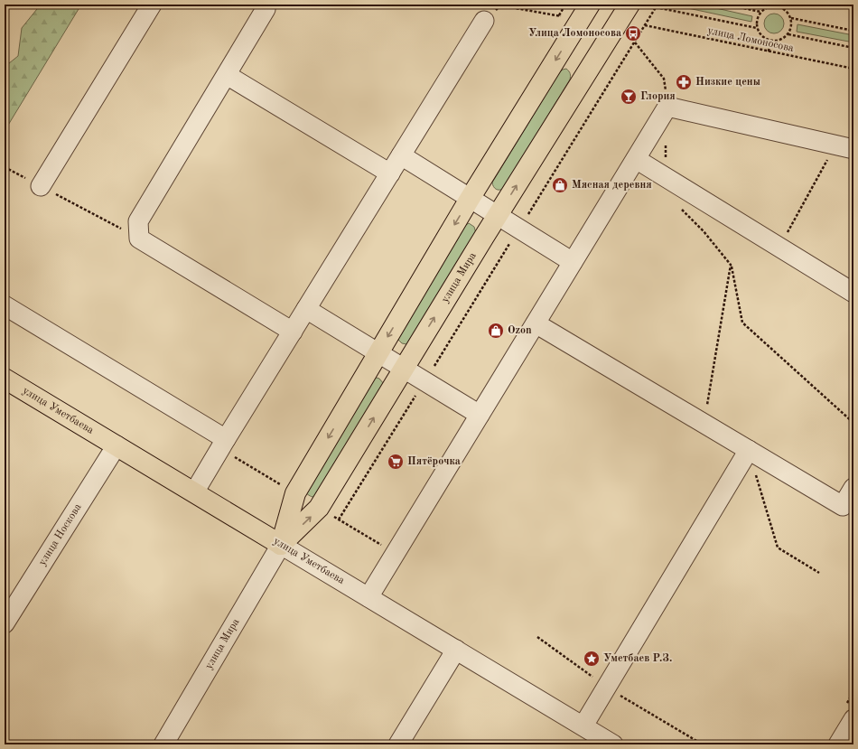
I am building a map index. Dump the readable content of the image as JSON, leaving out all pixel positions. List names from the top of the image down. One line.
{"streets":{"main road":["улица Мира","улица Уметбаева"],"street":["улица Носкова"],"path":["улица Ломоносова"]},"crossings":[["улица Мира","улица Уметбаева"],["улица Уметбаева","улица Носкова"]],"places":{"bus stop":["Улица Ломоносова"],"pharmacy":["Низкие цены"],"bar":["Глория"],"shop":["Мясная деревня","Ozon"],"supermarket":["Пятёрочка"],"place":["Уметбаев Р.З."]}}
